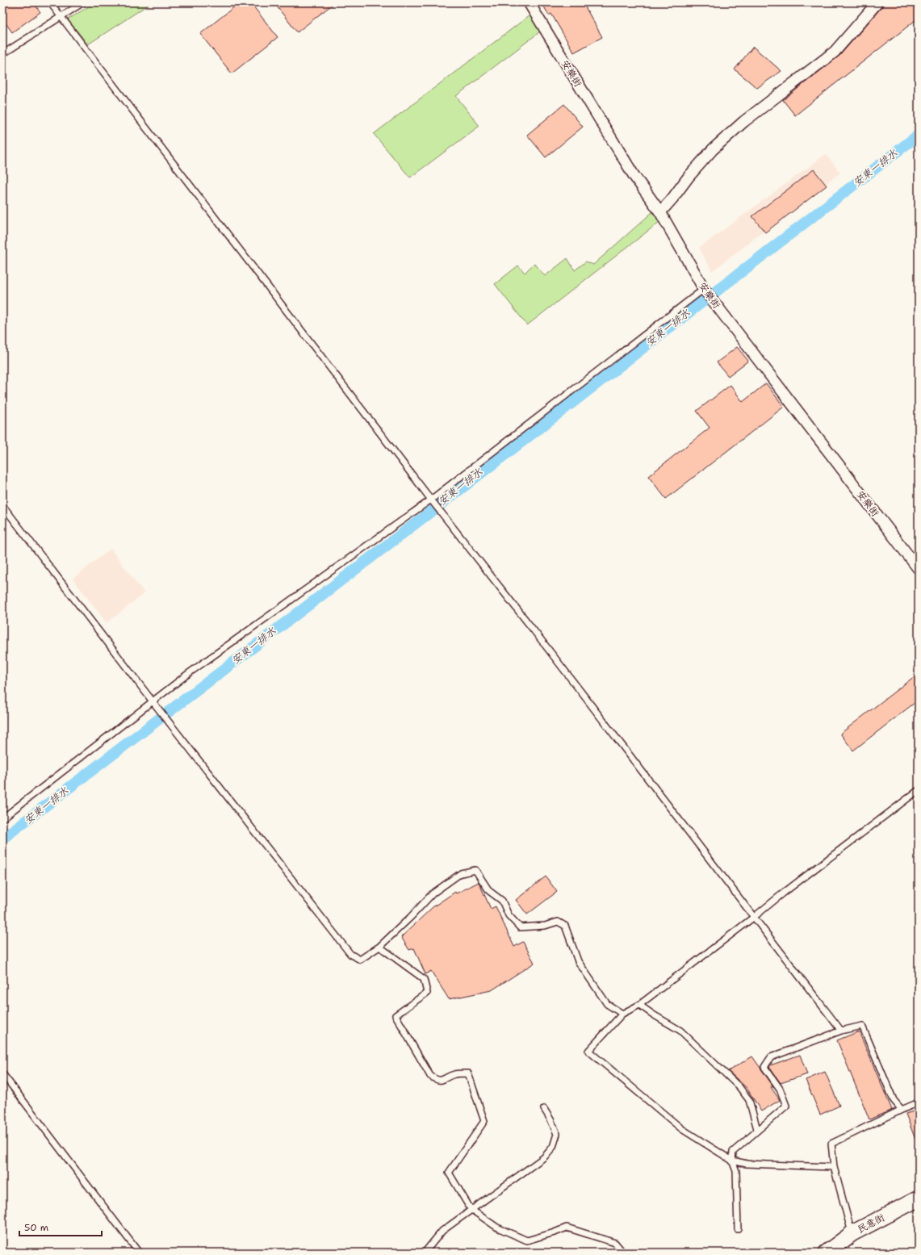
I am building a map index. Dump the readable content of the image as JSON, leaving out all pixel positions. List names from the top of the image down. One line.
{"streets":{"street":["安樂街","民意街"]},"water":["安東一排水"],"scale_bar":"50 m"}
